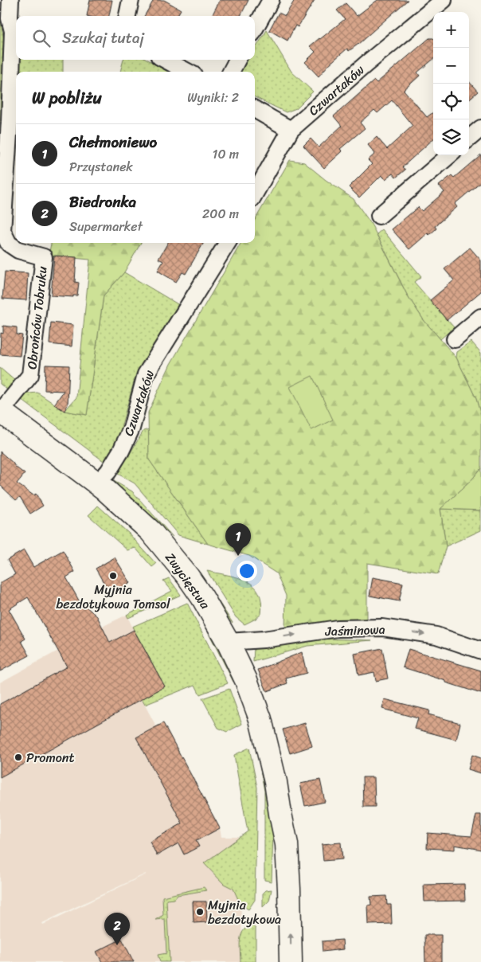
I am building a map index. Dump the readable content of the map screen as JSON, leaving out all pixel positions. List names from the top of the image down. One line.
{"streets":{"main road":["Zwycięstwa"],"street":["Czwartaków","Obrońców Tobruku","Jaśminowa"]},"crossings":[["Czwartaków","Zwycięstwa"],["Obrońców Tobruku","Zwycięstwa"],["Zwycięstwa","Jaśminowa"]],"one_way":["Jaśminowa"],"places":["Myjnia bezdotykowa Tomsol","Promont","Myjnia bezdotykowa"],"page":{"map_buttons":["+","−"],"search":"Szukaj tutaj","heading":["W pobliżu","Wyniki: 2"],"list":[{"mark":"1","name":"Chełmoniewo","note":"Przystanek","value":"10 m"},{"mark":"2","name":"Biedronka","note":"Supermarket","value":"200 m"}],"pins":["1","2"]}}
